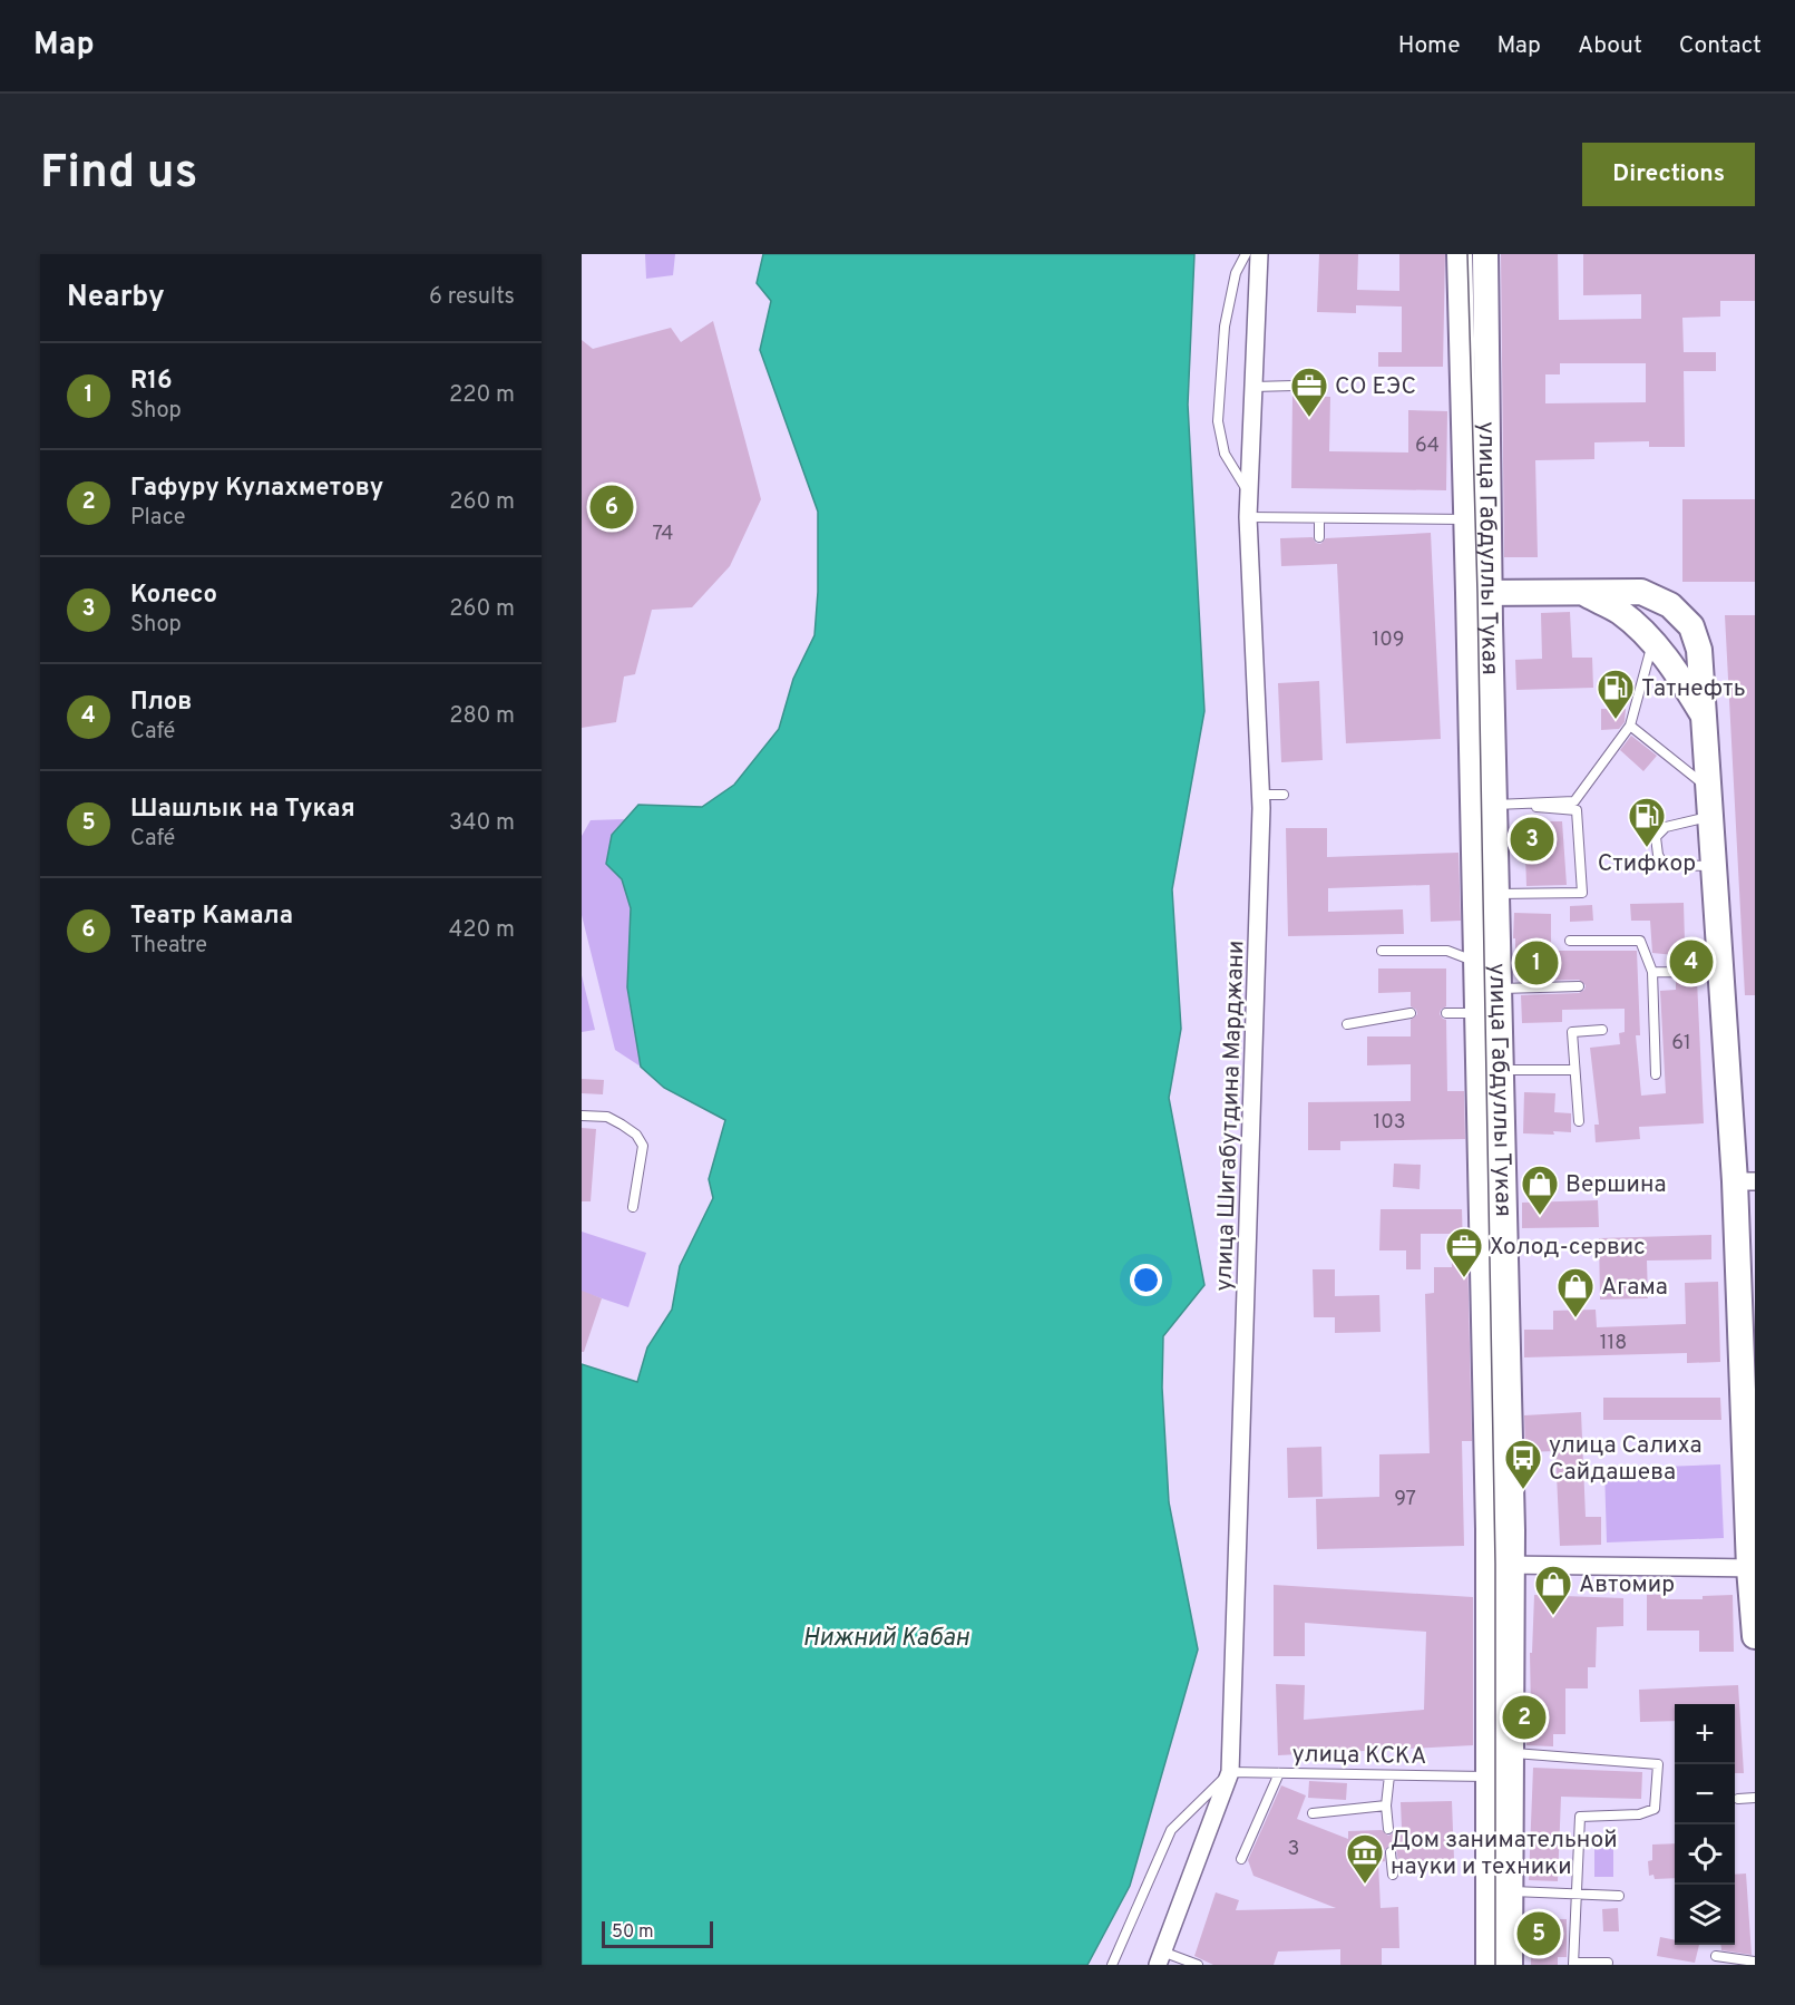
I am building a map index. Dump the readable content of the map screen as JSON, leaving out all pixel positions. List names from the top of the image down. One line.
{"streets":{"main road":["улица Габдуллы Тукая"],"street":["улица Шигабутдина Марджани"],"lane":["улица КСКА"]},"crossings":[["улица Габдуллы Тукая","улица КСКА"],["улица Шигабутдина Марджани","улица КСКА"]],"water":["Нижний Кабан"],"places":{"office":["СО ЕЭС","Холод-сервис"],"fuel station":["Татнефть","Стифкор"],"shop":["Вершина","Агама","Автомир"],"bus stop":["улица Салиха Сайдашева"],"museum":["Дом занимательной науки и техники"]},"house_numbers":["64","74","109","61","103","118","97","3"],"scale_bar":"50 m","page":{"header":"Map","nav":["Home","Map","About","Contact"],"buttons":"Directions","title":"Find us","heading":["Nearby","6 results"],"list":[{"mark":"1","name":"R16","note":"Shop","value":"220 m"},{"mark":"2","name":"Гафуру Кулахметову","note":"Place","value":"260 m"},{"mark":"3","name":"Колесо","note":"Shop","value":"260 m"},{"mark":"4","name":"Плов","note":"Café","value":"280 m"},{"mark":"5","name":"Шашлык на Тукая","note":"Café","value":"340 m"},{"mark":"6","name":"Театр Камала","note":"Theatre","value":"420 m"}],"pins":["6","3","4","1","2","5"],"map_buttons":["+","−"],"scale":"50 m"}}
